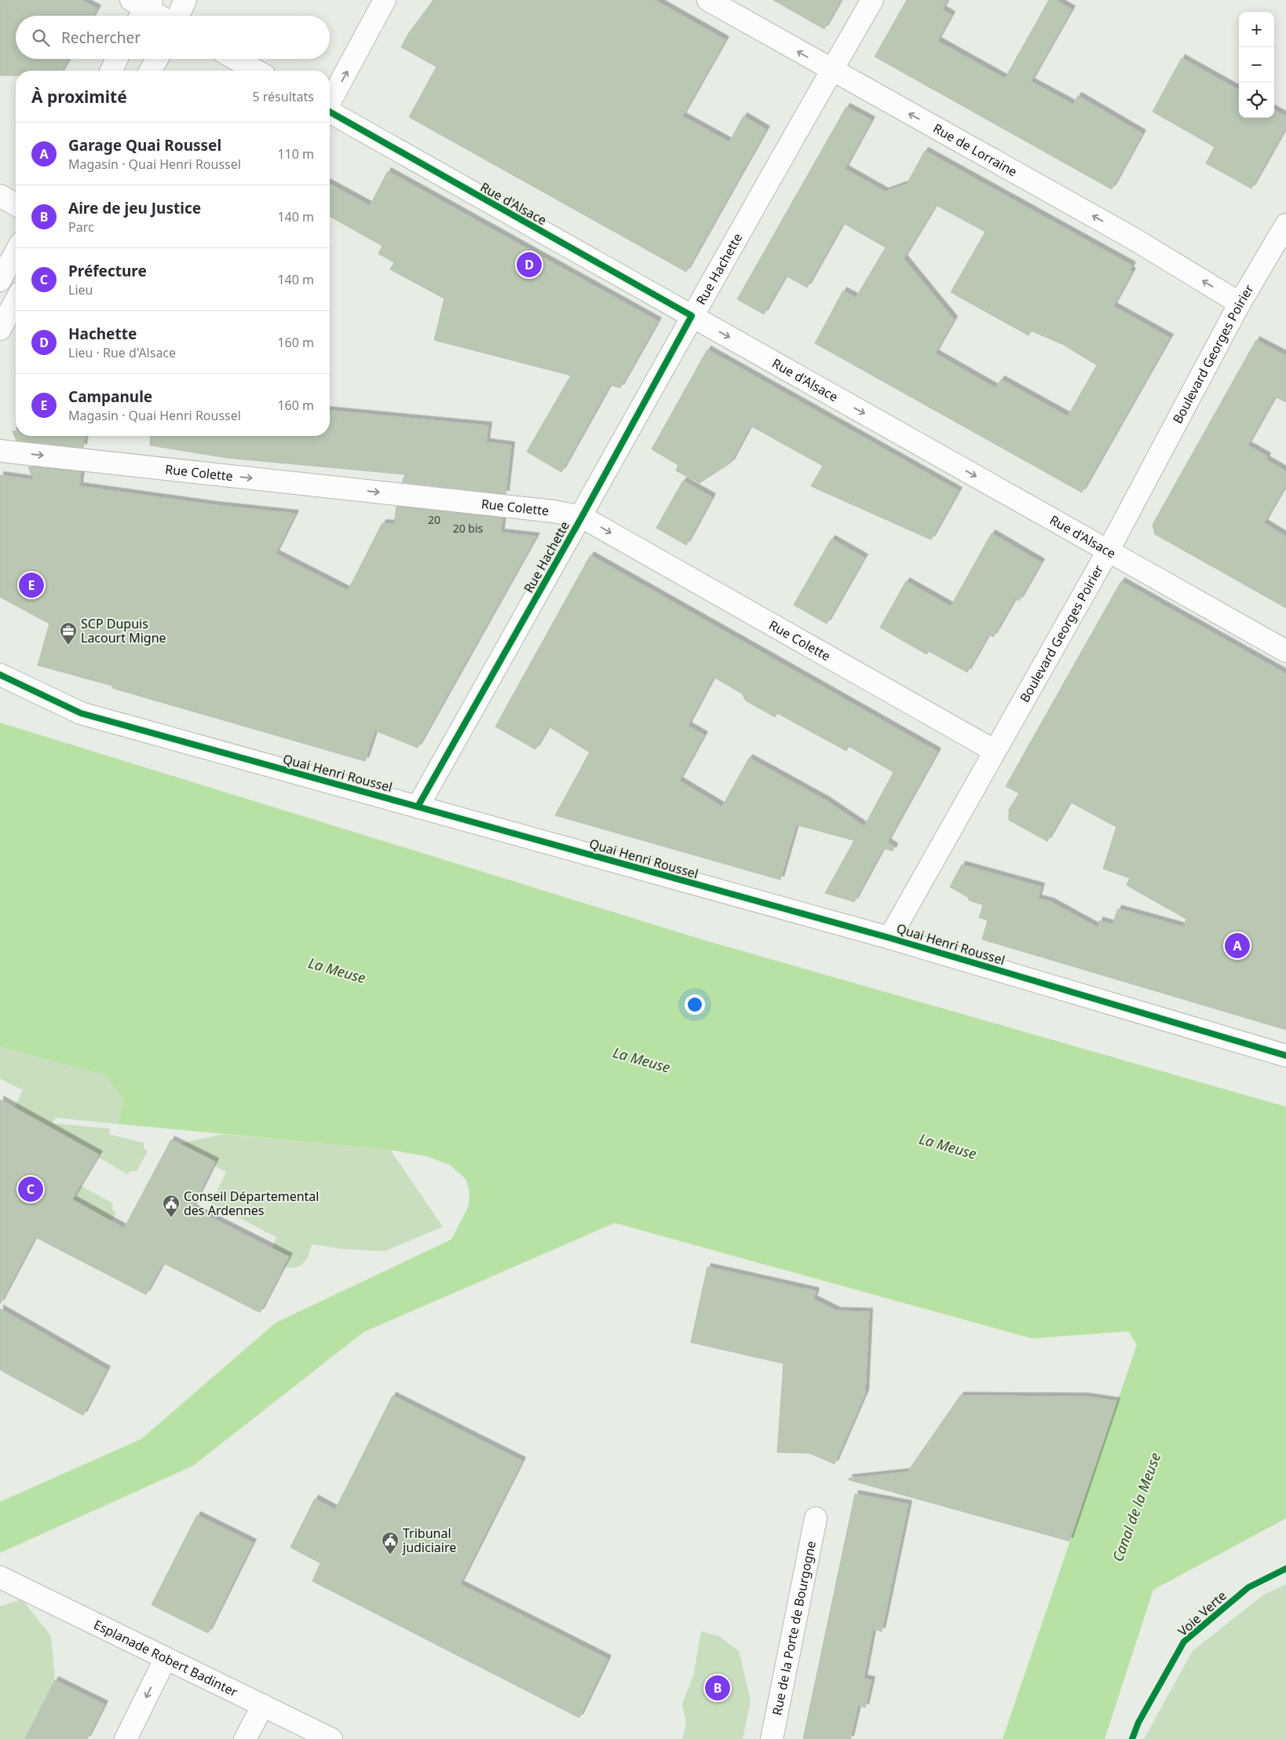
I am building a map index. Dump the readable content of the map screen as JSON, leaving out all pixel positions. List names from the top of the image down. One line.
{"streets":{"street":["Rue de Lorraine","Rue d'Alsace","Rue Hachette","Boulevard Georges Poirier","Rue Colette","Quai Henri Roussel","Rue de la Porte de Bourgogne","Esplanade Robert Badinter"],"cycle path":["Voie Verte"]},"crossings":[["Rue de Lorraine","Rue Hachette"],["Rue de Lorraine","Boulevard Georges Poirier"],["Rue d'Alsace","Rue Hachette"],["Rue d'Alsace","Boulevard Georges Poirier"],["Rue Hachette","Rue Colette"],["Rue Hachette","Quai Henri Roussel"],["Boulevard Georges Poirier","Rue Colette"],["Boulevard Georges Poirier","Quai Henri Roussel"]],"one_way":["Rue de Lorraine","Rue d'Alsace","Rue Colette"],"water":["La Meuse","Canal de la Meuse"],"places":{"office":["SCP Dupuis Lacourt Migne"],"public building":["Conseil Départemental des Ardennes","Tribunal judiciaire"]},"house_numbers":["20","20 bis"],"page":{"map_buttons":["+","−"],"search":"Rechercher","heading":["À proximité","5 résultats"],"list":[{"mark":"A","name":"Garage Quai Roussel","note":"Magasin · Quai Henri Roussel","value":"110 m"},{"mark":"B","name":"Aire de jeu Justice","note":"Parc","value":"140 m"},{"mark":"C","name":"Préfecture","note":"Lieu","value":"140 m"},{"mark":"D","name":"Hachette","note":"Lieu · Rue d'Alsace","value":"160 m"},{"mark":"E","name":"Campanule","note":"Magasin · Quai Henri Roussel","value":"160 m"}],"pins":["D","E","A","C","B"]}}
